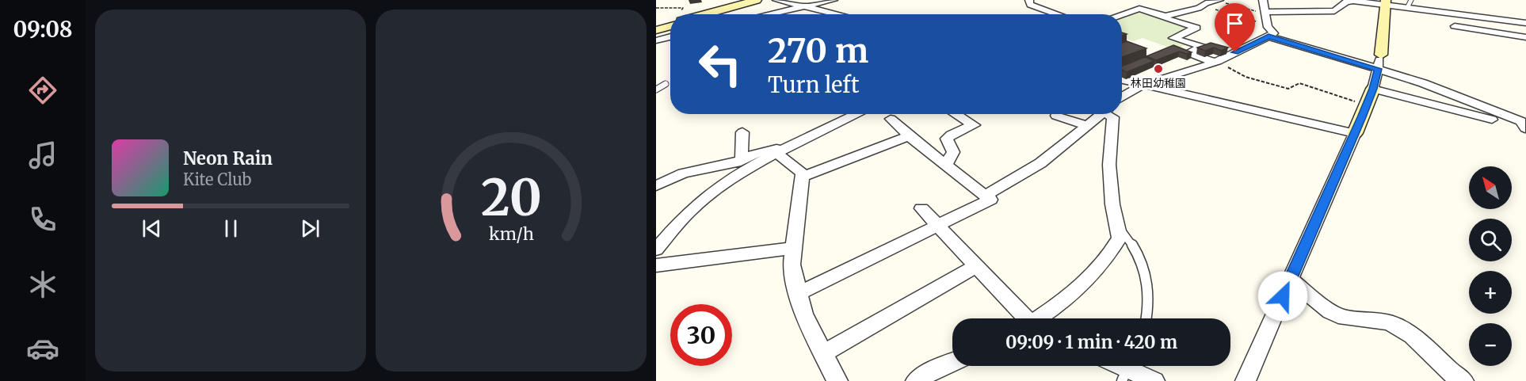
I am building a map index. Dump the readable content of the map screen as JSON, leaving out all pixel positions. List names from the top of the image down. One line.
{"places":["林田幼稚園"],"north":"top left","page":{"tabs":"09:08","turn":["270 m","Turn left"],"song":["Neon Rain","Kite Club"],"map_buttons":["+","−"],"limit":"30","trip":"09:09 · 1 min · 420 m","gauge":["20","km/h"]}}
